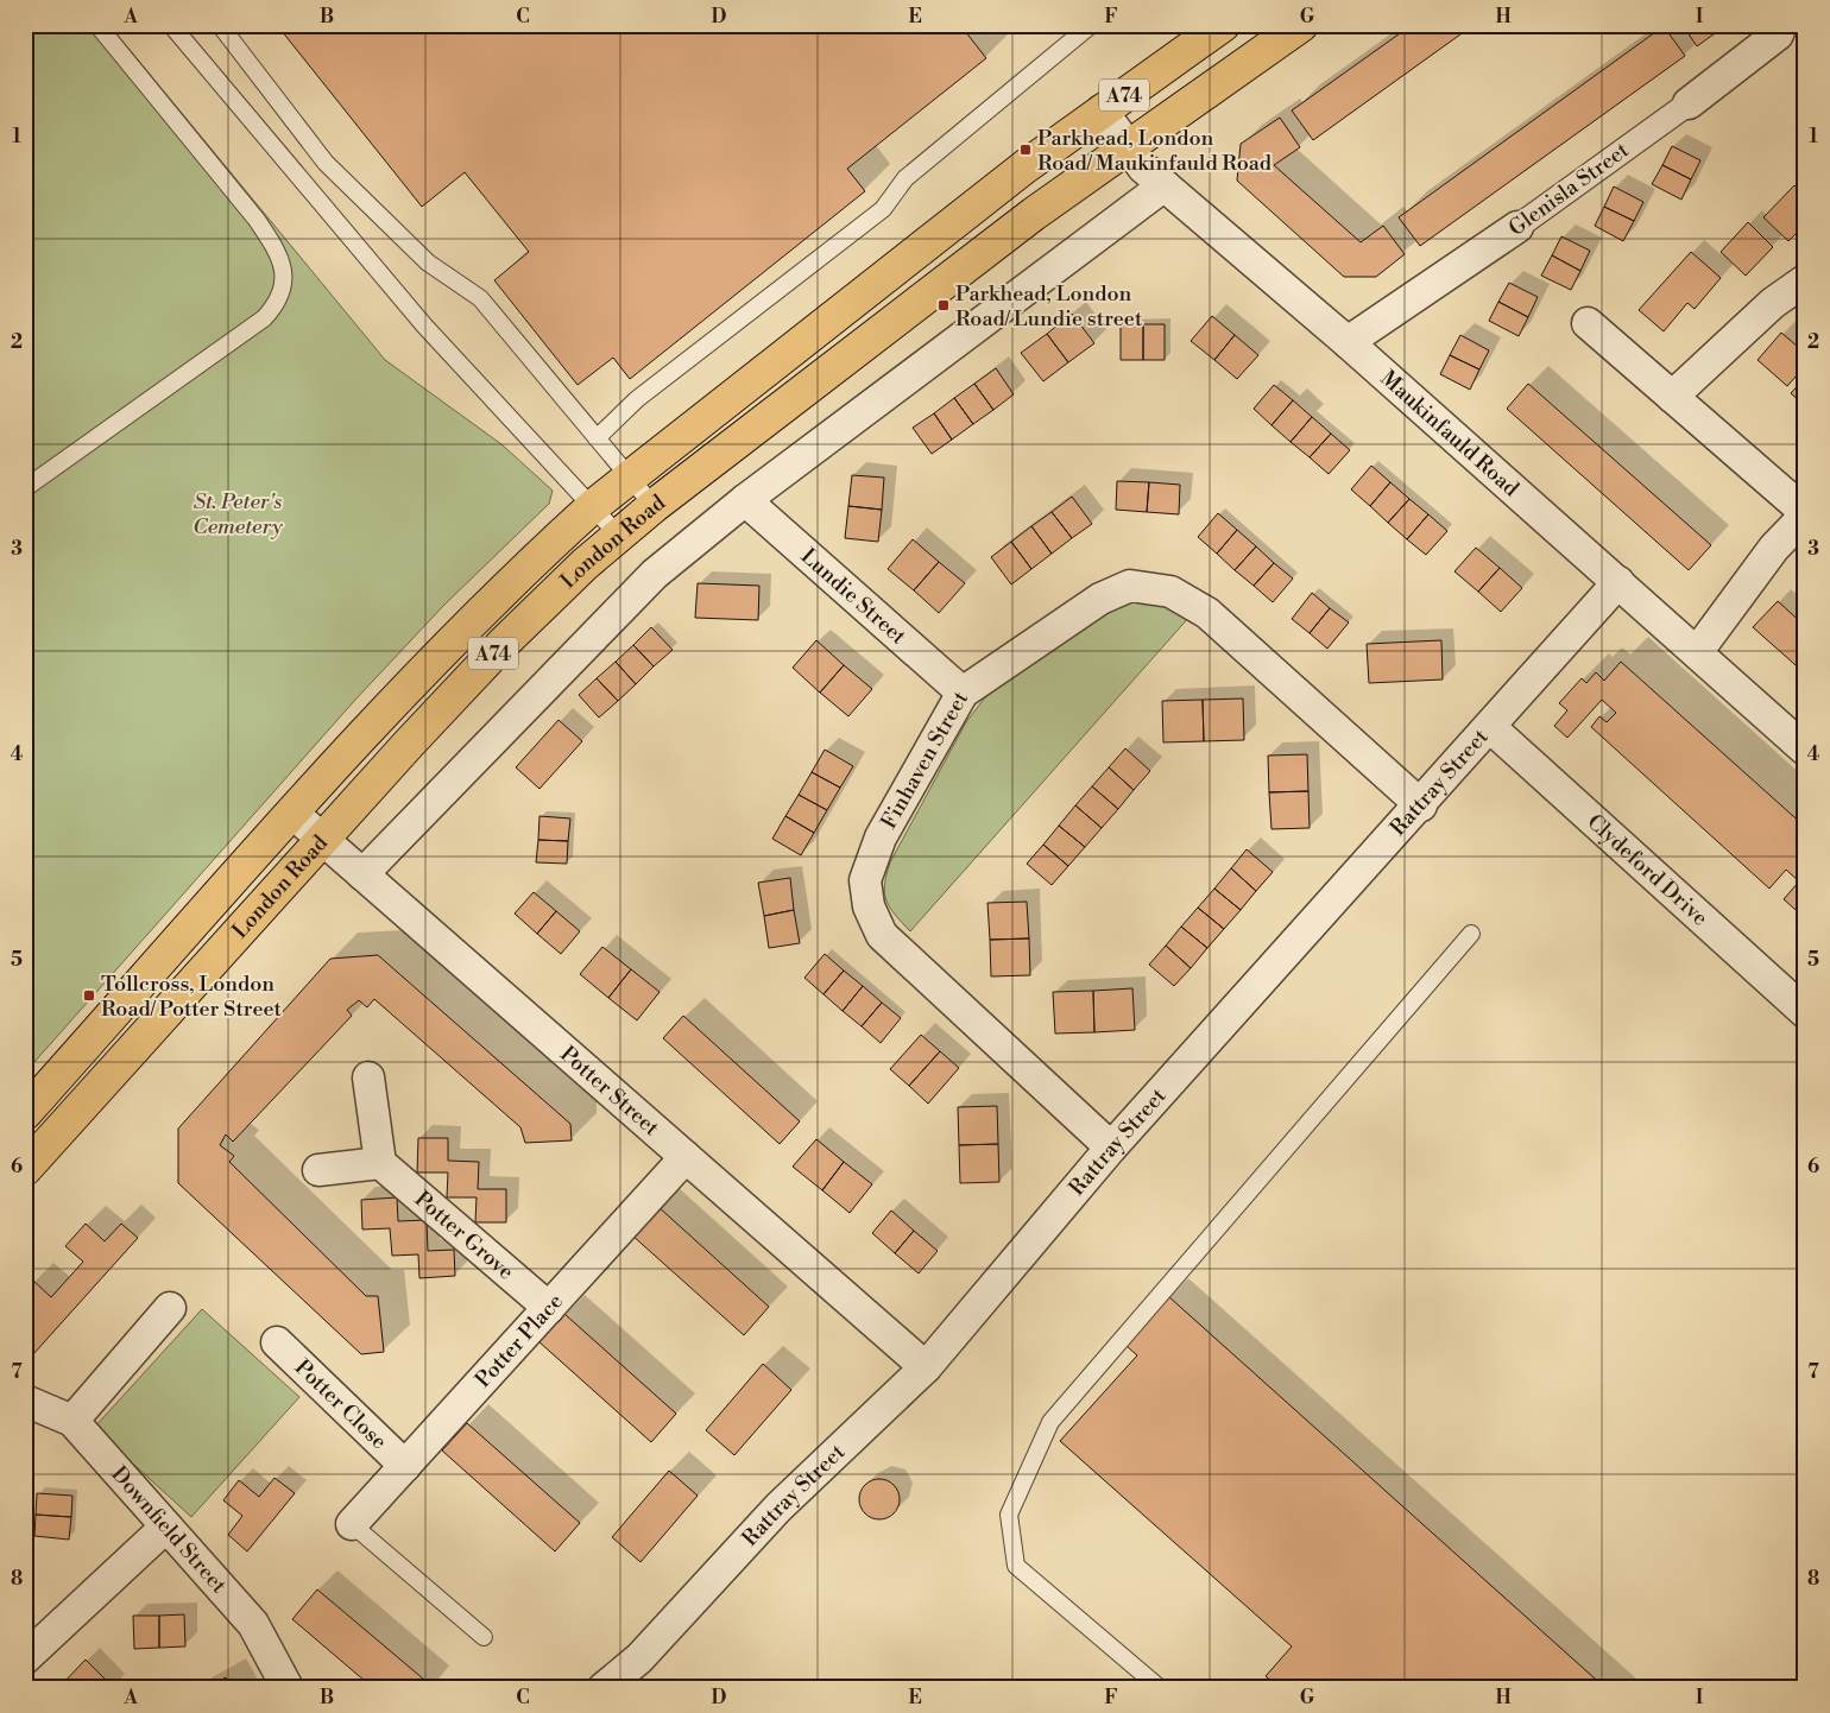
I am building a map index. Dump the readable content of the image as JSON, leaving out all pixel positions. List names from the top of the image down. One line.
{"streets":{"main road":["A74","London Road"],"street":["Glenisla Street","Maukinfauld Road","Lundie Street","Finhaven Street","Rattray Street","Clydeford Drive","Potter Street","Potter Grove","Potter Place","Potter Close","Downfield Street"]},"crossings":[["Glenisla Street","Maukinfauld Road"],["Maukinfauld Road","London Road"],["Maukinfauld Road","Rattray Street"],["London Road","Potter Street"],["Lundie Street","Finhaven Street"],["Finhaven Street","Rattray Street"],["Rattray Street","Clydeford Drive"],["Rattray Street","Potter Street"],["Potter Street","Potter Place"],["Potter Grove","Potter Place"],["Potter Place","Potter Close"]],"parks":["St. Peter's Cemetery"],"places":{"transit":["Parkhead, London Road/ Maukinfauld Road","Parkhead, London Road/ Lundie street","Tollcross, London Road/ Potter Street"]},"grid":{"columns":["A","B","C","D","E","F","G","H","I"],"rows":["1","2","3","4","5","6","7","8"]}}
